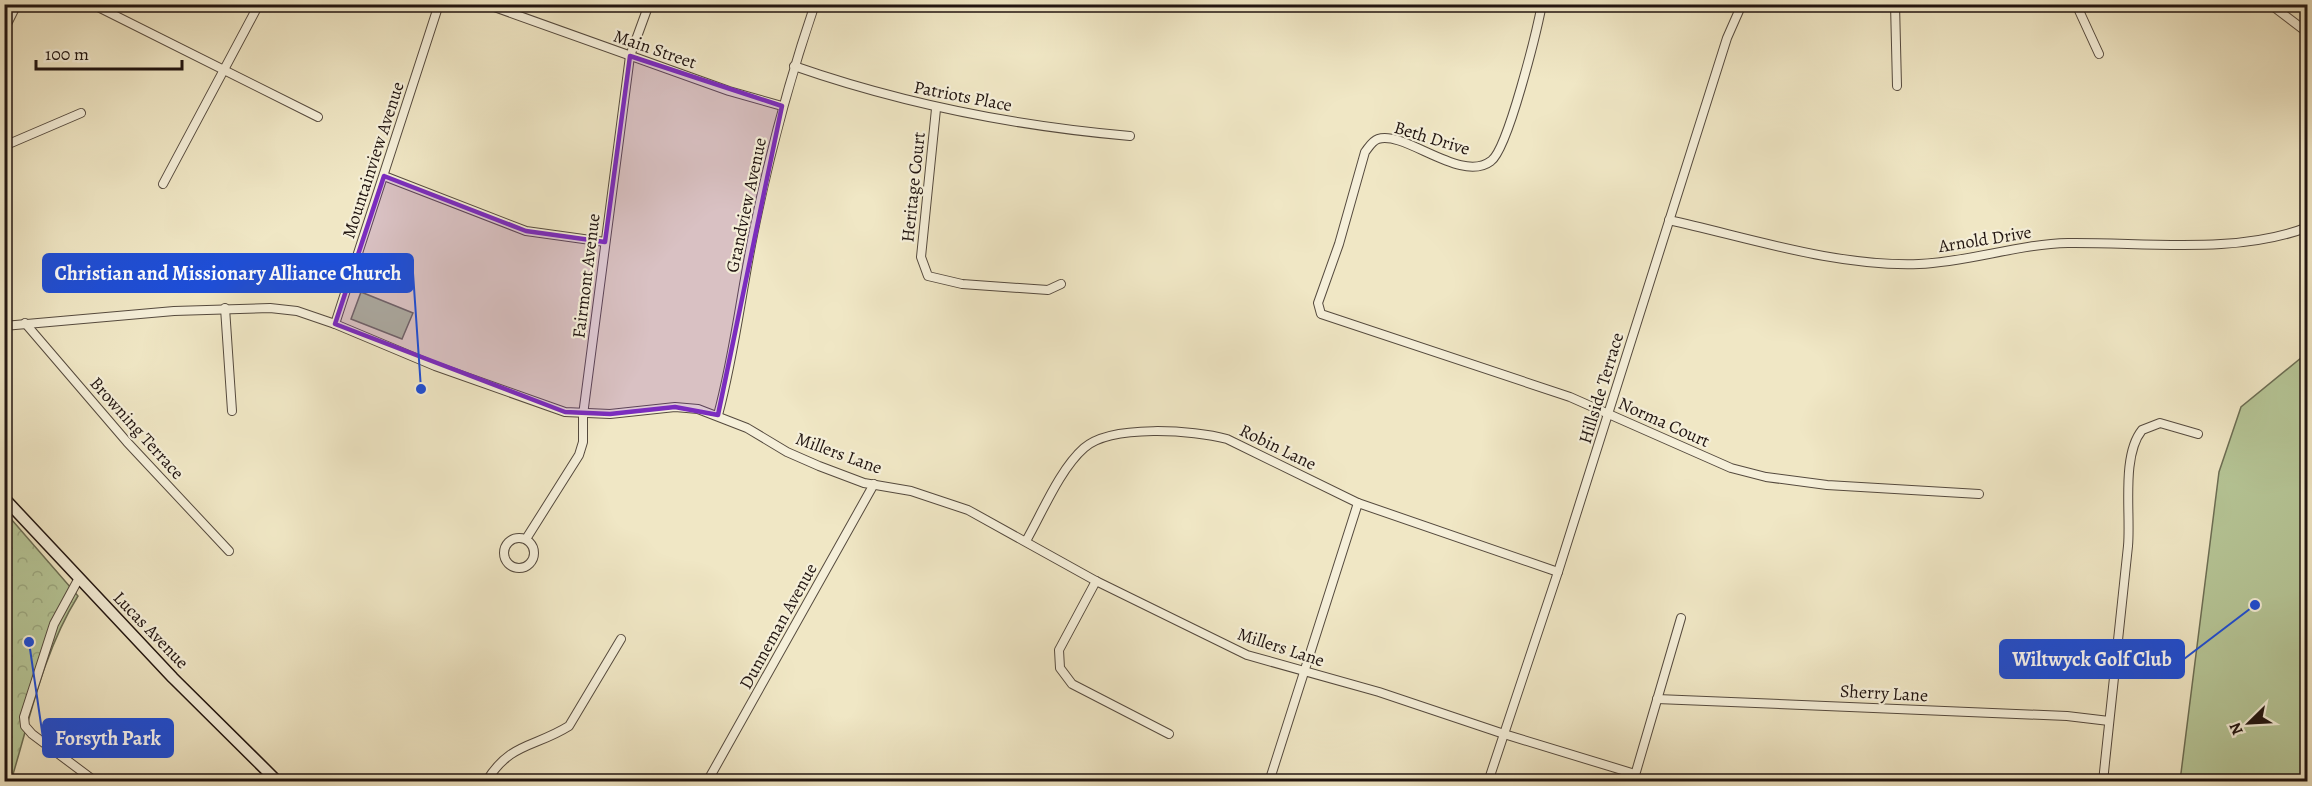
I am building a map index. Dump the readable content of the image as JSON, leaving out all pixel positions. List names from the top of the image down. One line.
{"streets":{"street":["Main Street","Patriots Place","Beth Drive","Mountainview Avenue","Heritage Court","Grandview Avenue","Arnold Drive","Fairmont Avenue","Hillside Terrace","Norma Court","Browning Terrace","Robin Lane","Millers Lane","Dunneman Avenue","Lucas Avenue","Sherry Lane"]},"crossings":[["Main Street","Grandview Avenue"],["Main Street","Fairmont Avenue"],["Patriots Place","Heritage Court"],["Patriots Place","Grandview Avenue"],["Beth Drive","Norma Court"],["Mountainview Avenue","Millers Lane"],["Grandview Avenue","Millers Lane"],["Arnold Drive","Hillside Terrace"],["Fairmont Avenue","Millers Lane"],["Hillside Terrace","Norma Court"],["Hillside Terrace","Robin Lane"],["Hillside Terrace","Millers Lane"],["Browning Terrace","Millers Lane"],["Robin Lane","Millers Lane"],["Millers Lane","Dunneman Avenue"]],"places":["Christian and Missionary Alliance Church","Wiltwyck Golf Club","Forsyth Park"],"scale_bar":"100 m","north":"bottom left"}
